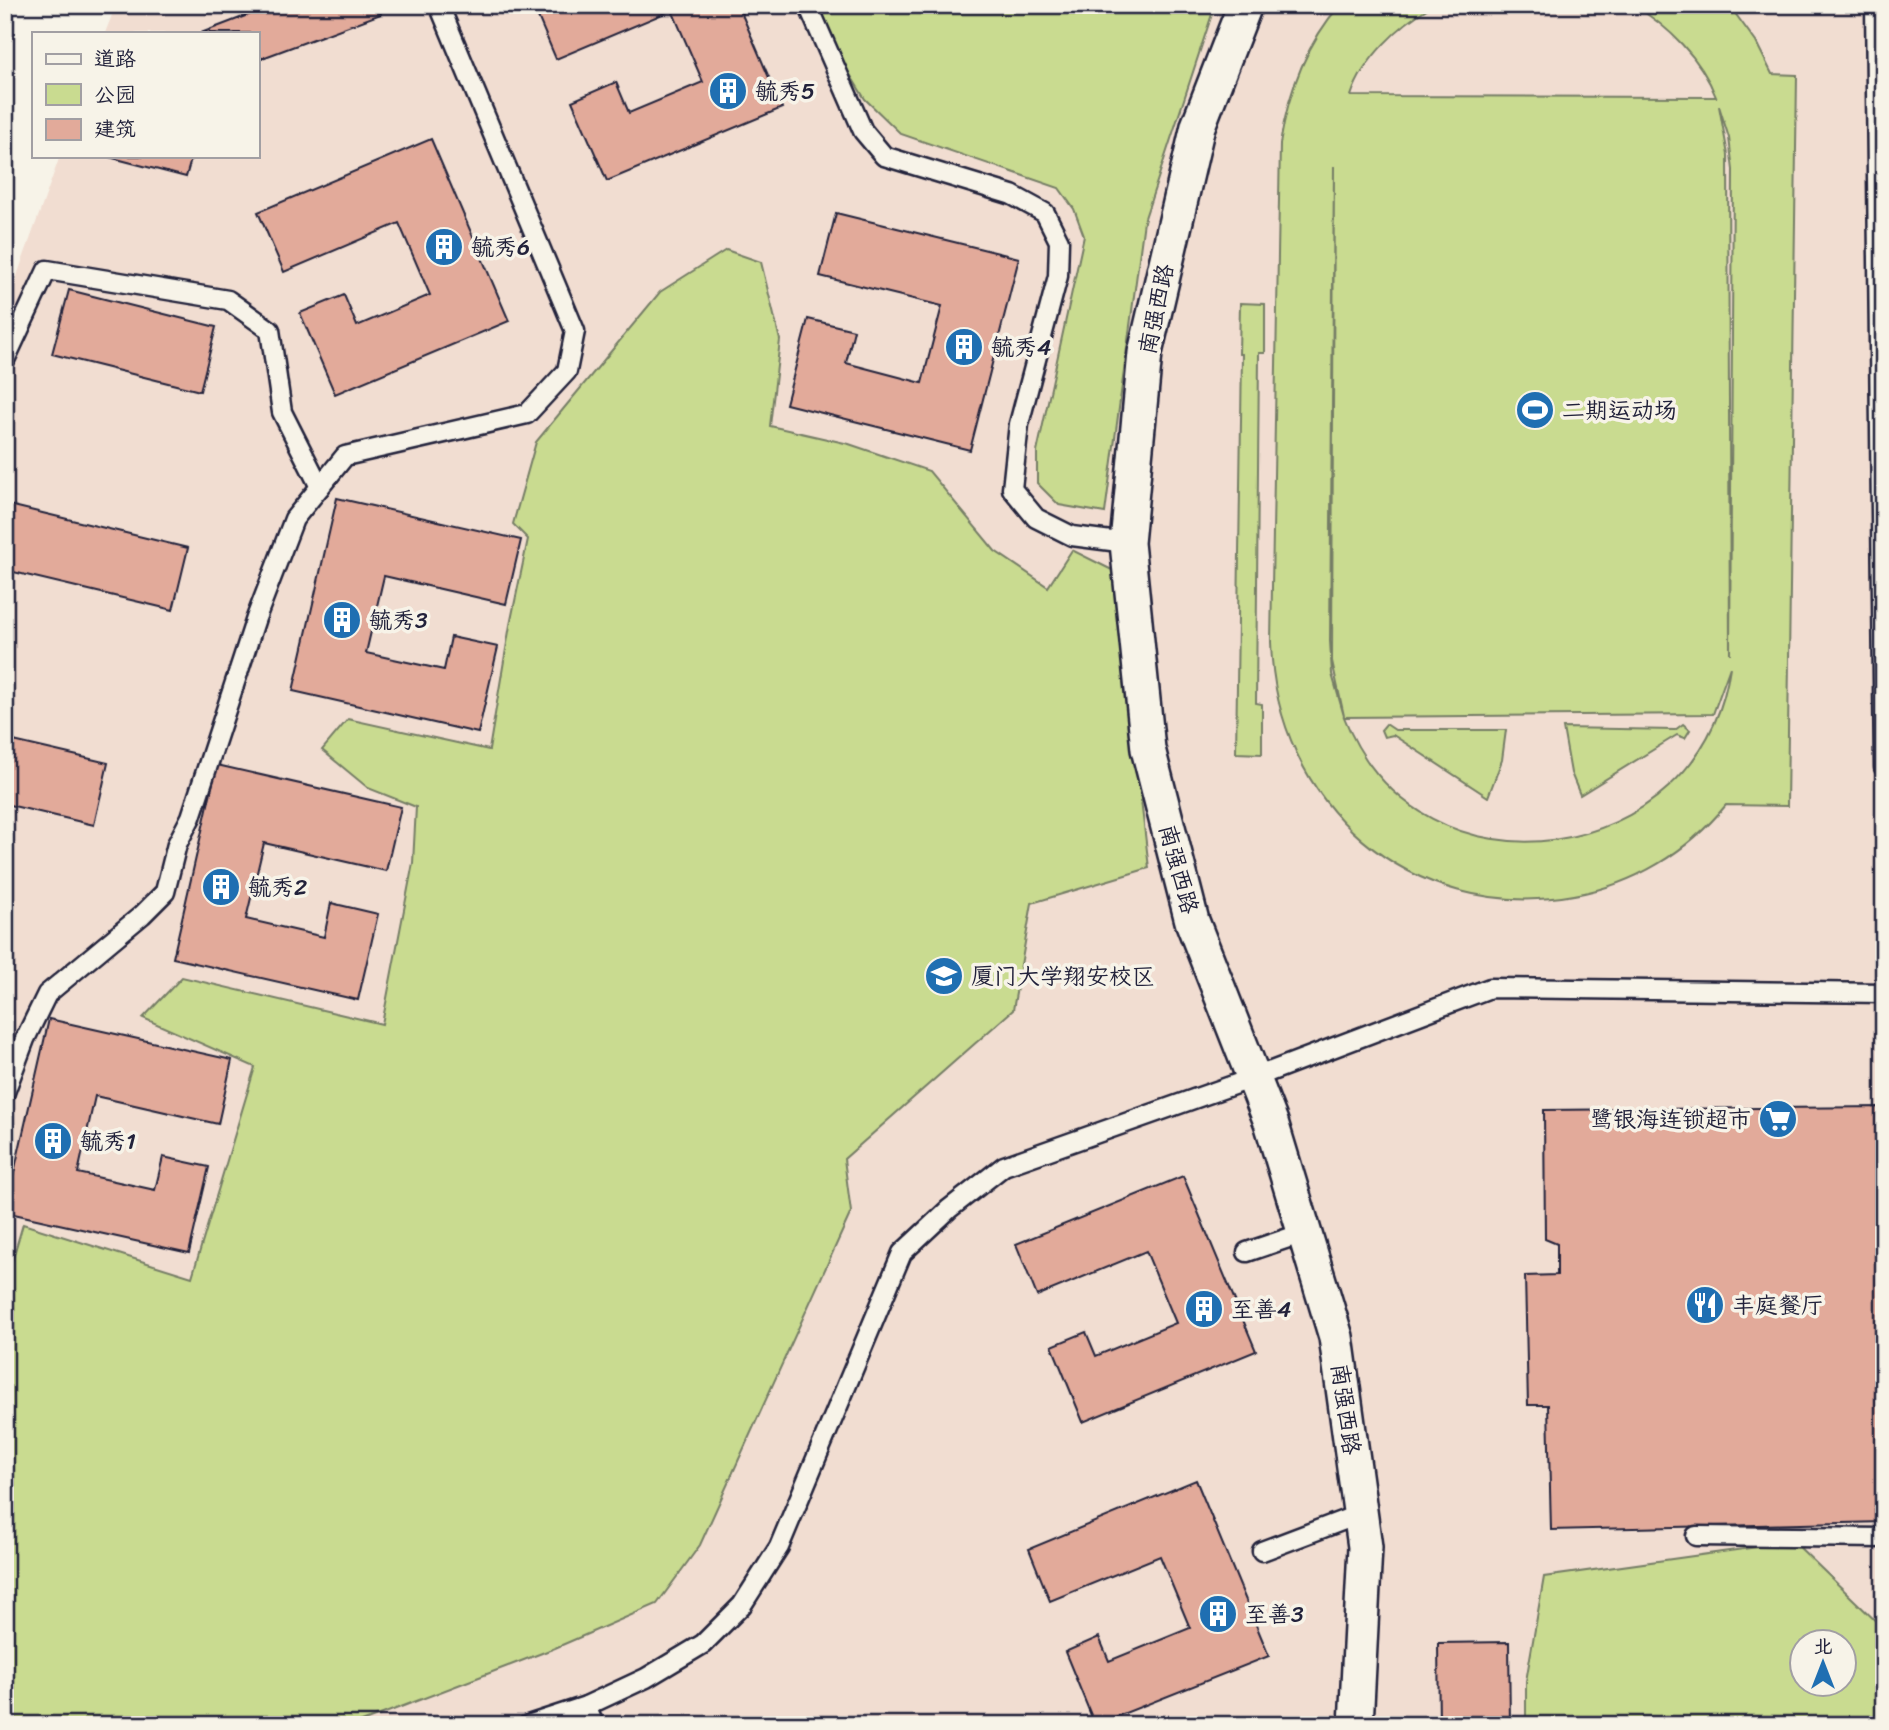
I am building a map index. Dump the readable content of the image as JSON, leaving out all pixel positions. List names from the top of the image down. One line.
{"streets":{"street":["南强西路"]},"places":{"building":["毓秀5","毓秀6","毓秀4","毓秀3","毓秀2","毓秀1","至善4","至善3"],"sports":["二期运动场"],"school or university":["厦门大学翔安校区"],"supermarket":["鹭银海连锁超市"],"restaurant":["丰庭餐厅"]},"legend":["道路","公园","建筑"],"north":"top"}
